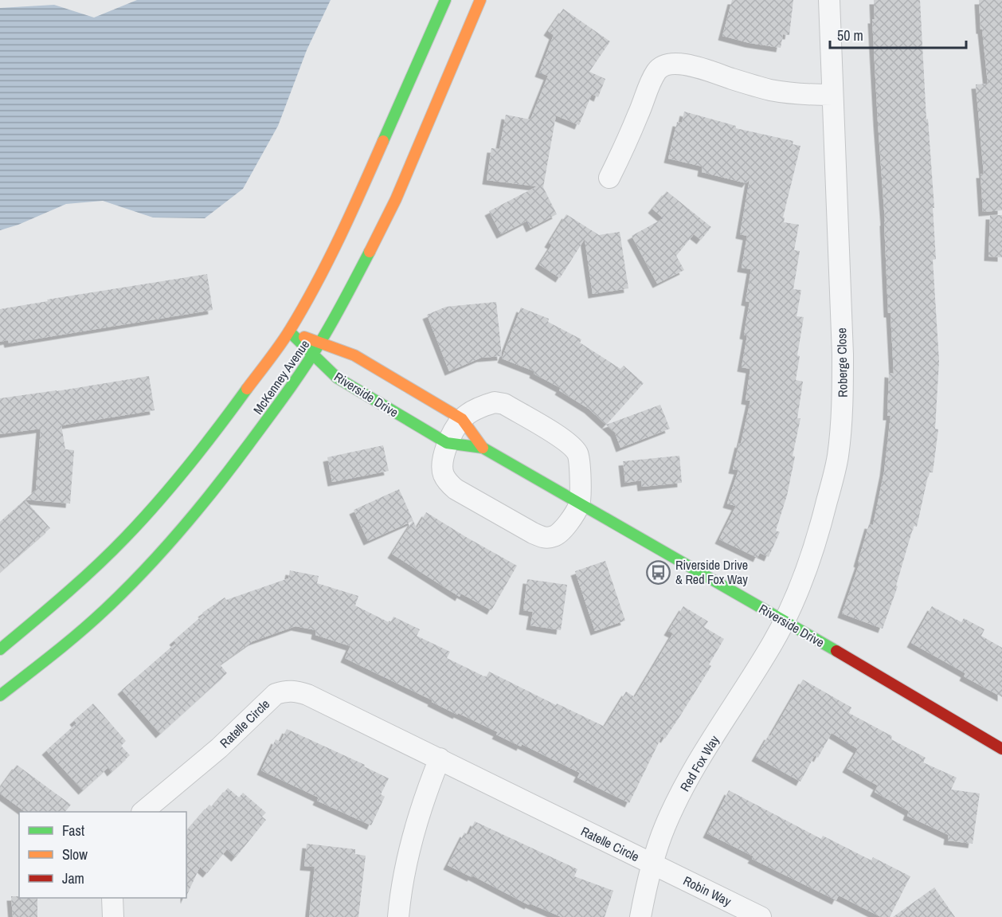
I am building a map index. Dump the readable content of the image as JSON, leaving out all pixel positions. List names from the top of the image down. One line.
{"streets":{"main road":["McKenney Avenue","Riverside Drive"],"street":["Roberge Close","Ratelle Circle","Red Fox Way","Robin Way"]},"crossings":[["Roberge Close","Riverside Drive"],["Roberge Close","Red Fox Way"],["McKenney Avenue","Riverside Drive"],["Riverside Drive","Red Fox Way"],["Ratelle Circle","Red Fox Way"],["Ratelle Circle","Robin Way"],["Red Fox Way","Robin Way"]],"places":{"bus stop":["Riverside Drive & Red Fox Way"]},"legend":["Fast","Slow","Jam"],"scale_bar":"50 m"}
